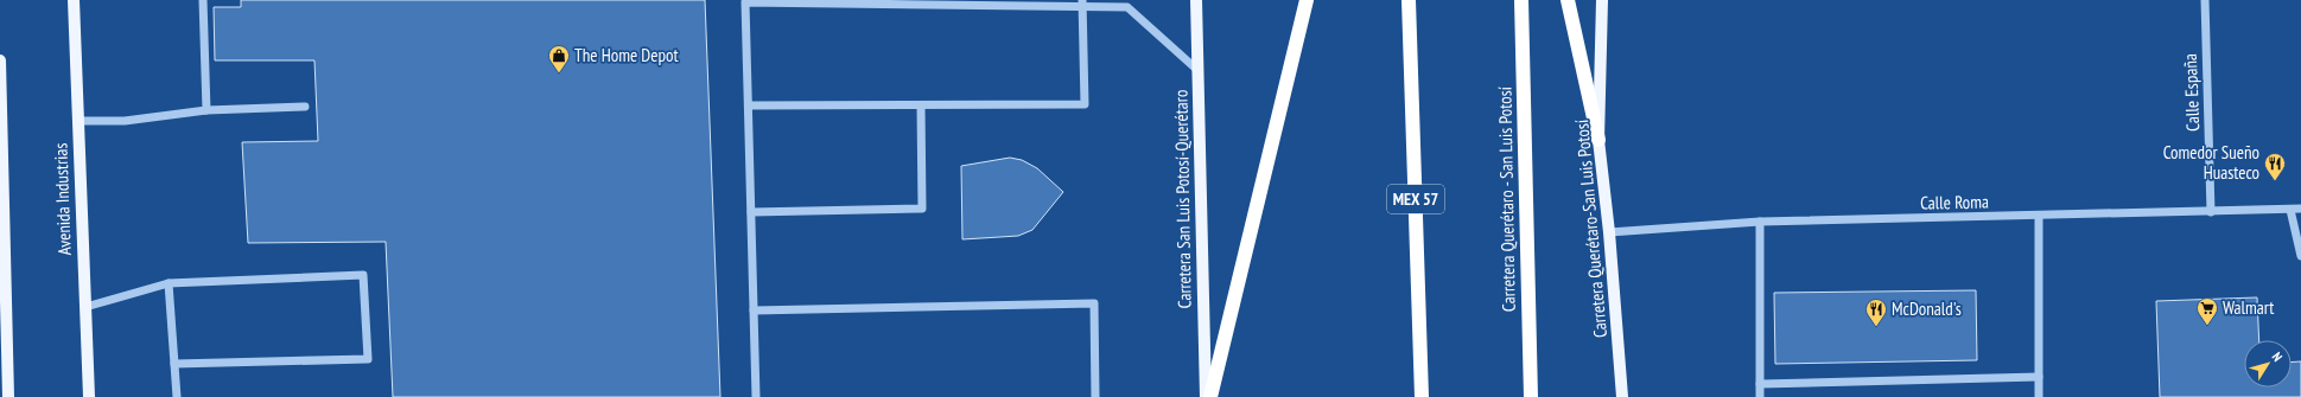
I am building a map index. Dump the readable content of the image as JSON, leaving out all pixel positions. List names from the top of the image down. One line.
{"streets":{"highway":["MEX 57","Carretera Querétaro - San Luis Potosí"],"main road":["Avenida Industrias","Carretera San Luis Potosí-Querétaro","Carretera Querétaro-San Luis Potosí"],"street":["Calle España","Calle Roma"]},"crossings":[["Calle España","Calle Roma"],["Calle Roma","Carretera Querétaro-San Luis Potosí"]],"places":{"shop":["The Home Depot"],"restaurant":["Comedor Sueño Huasteco","McDonald's"],"supermarket":["Walmart"]},"north":"top right"}
